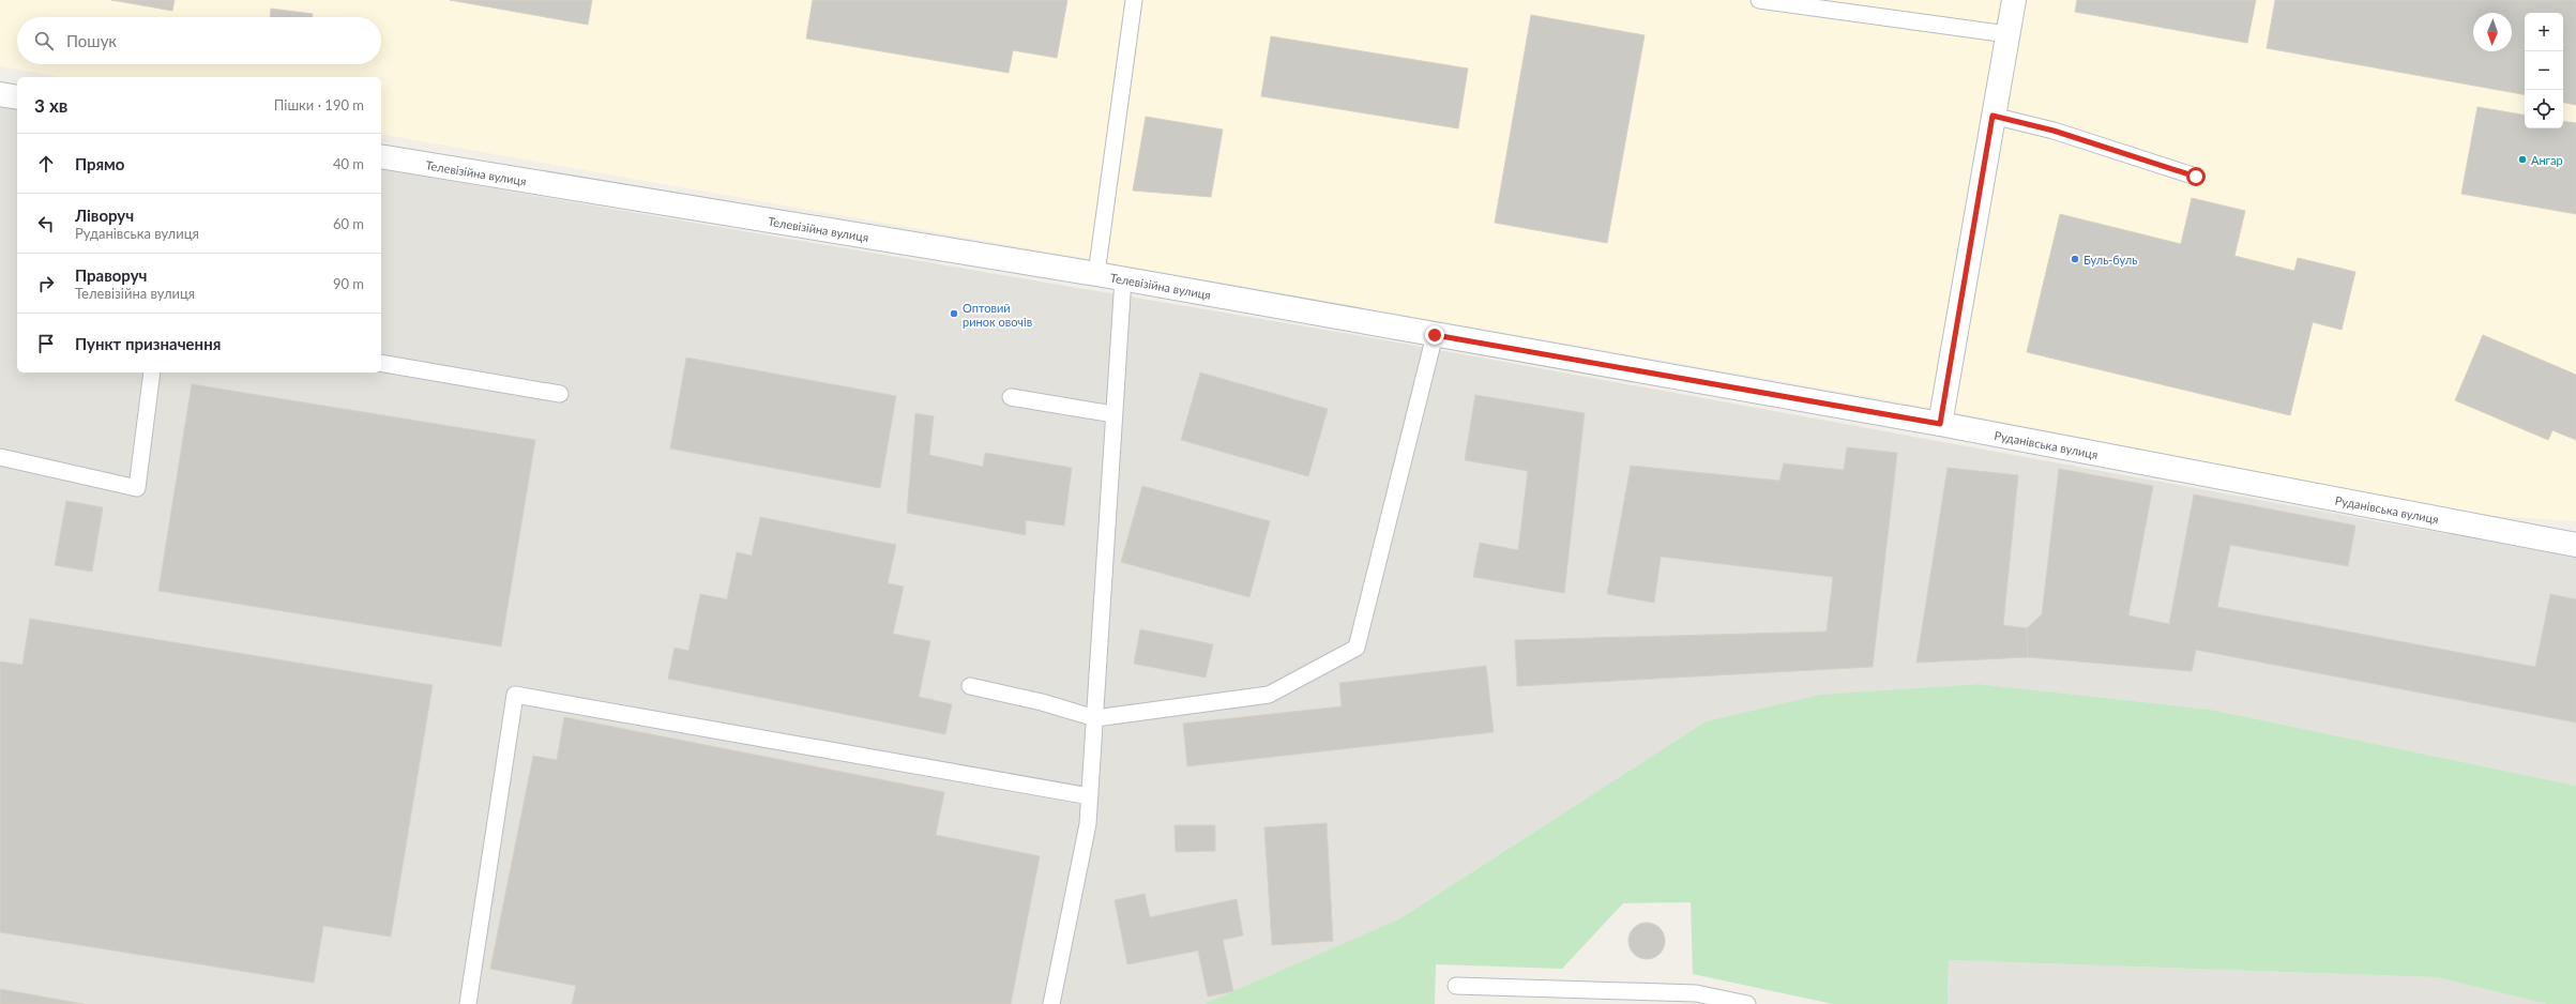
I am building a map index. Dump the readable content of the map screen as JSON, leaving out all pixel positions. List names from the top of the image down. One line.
{"streets":{"street":["Телевізійна вулиця","Руданівська вулиця"]},"crossings":[["Телевізійна вулиця","Руданівська вулиця"]],"places":["Ангар","Буль-буль","Оптовий ринок овочів"],"north":"bottom","page":{"map_buttons":["+","−"],"search":"Пошук","heading":["3 хв","Пішки · 190 m"],"list":[["Прямо","40 m"],["Ліворуч","Руданівська вулиця","60 m"],["Праворуч","Телевізійна вулиця","90 m"],"Пункт призначення"]}}
